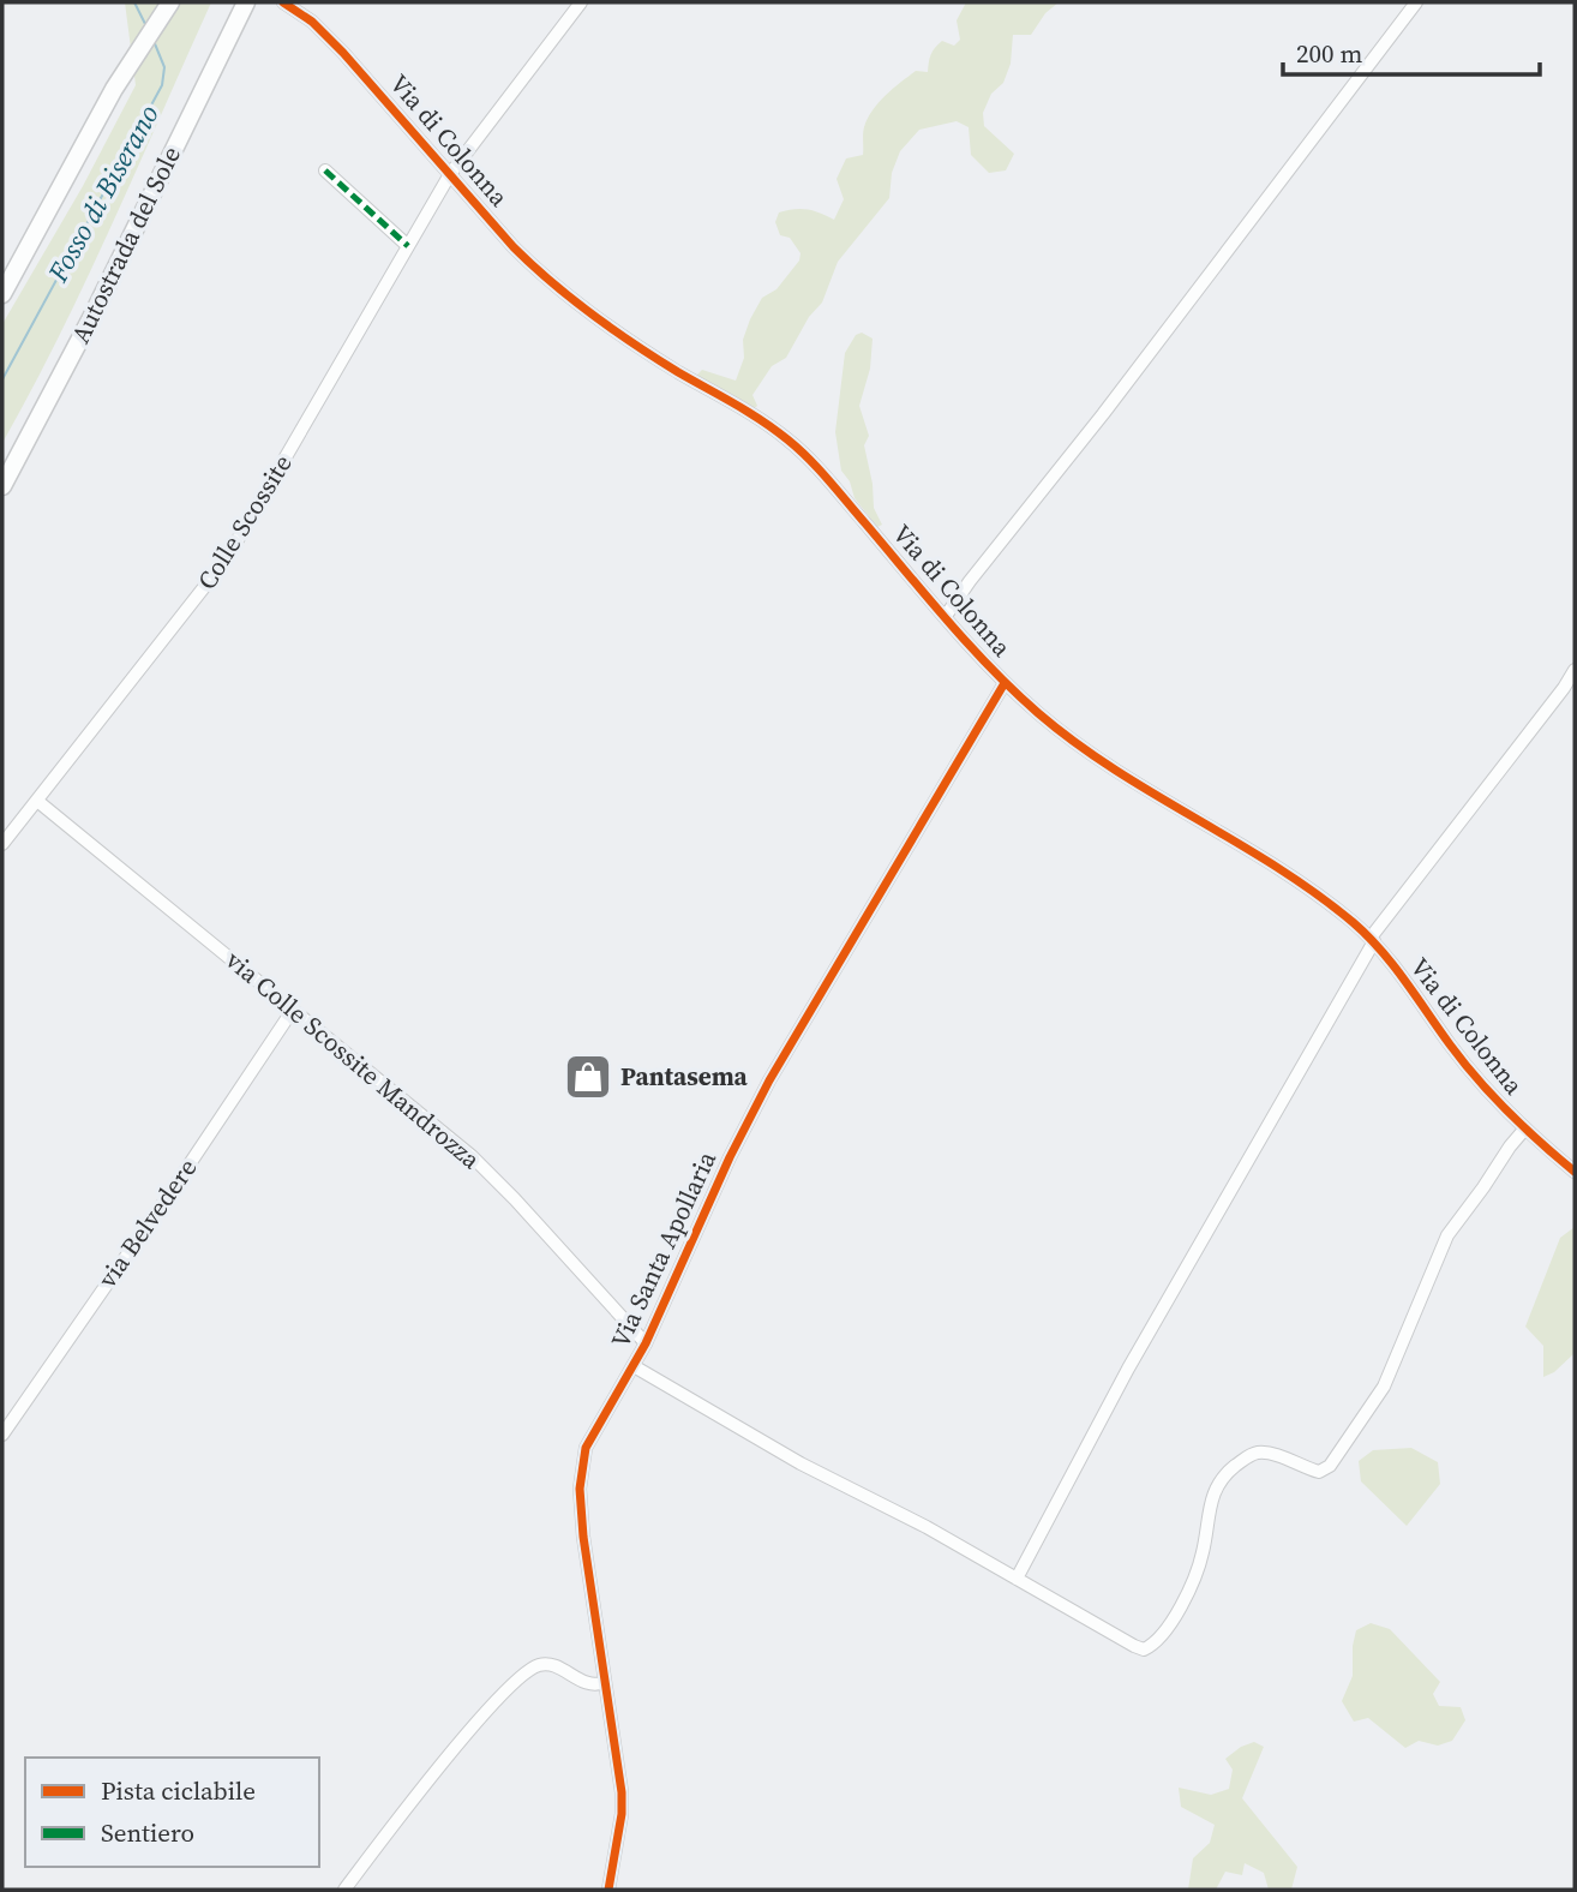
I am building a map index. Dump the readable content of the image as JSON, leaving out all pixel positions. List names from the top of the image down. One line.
{"streets":{"highway":["Autostrada del Sole"],"street":["Via di Colonna","Colle Scossite","via Colle Scossite Mandrozza","via Belvedere","Via Santa Apollaria"]},"crossings":[["Via di Colonna","Colle Scossite"],["Via di Colonna","Via Santa Apollaria"],["Colle Scossite","via Colle Scossite Mandrozza"],["via Colle Scossite Mandrozza","via Belvedere"],["via Colle Scossite Mandrozza","Via Santa Apollaria"]],"water":["Fosso di Biserano"],"places":{"shop":["Pantasema"]},"legend":["Pista ciclabile","Sentiero"],"scale_bar":"200 m"}
